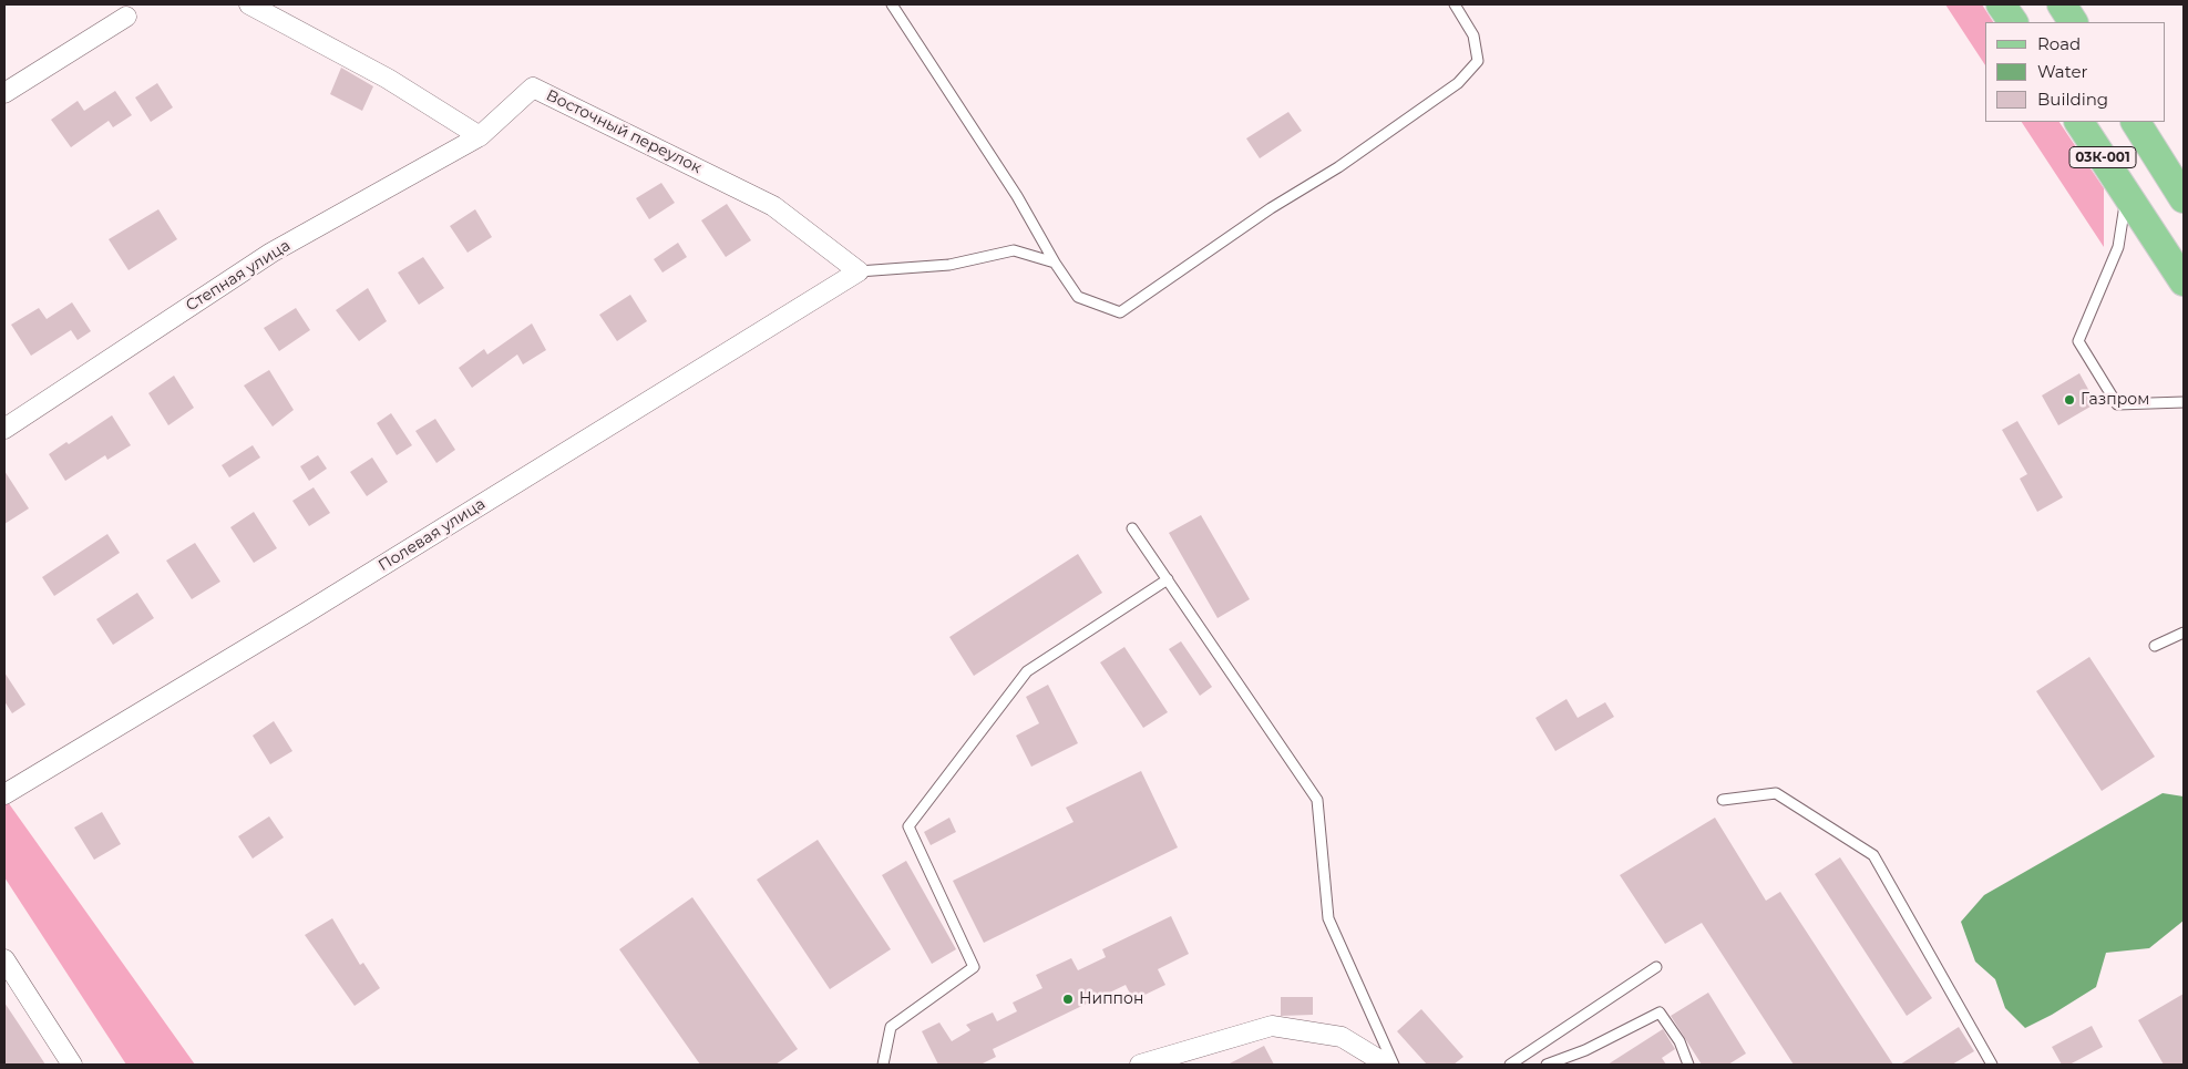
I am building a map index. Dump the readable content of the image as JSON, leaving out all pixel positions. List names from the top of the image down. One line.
{"streets":{"main road":["03К-001"],"street":["Восточный переулок","Степная улица","Полевая улица"]},"crossings":[["Восточный переулок","Степная улица"],["Восточный переулок","Полевая улица"]],"places":["Газпром","Ниппон"],"legend":["Road","Water","Building"]}
